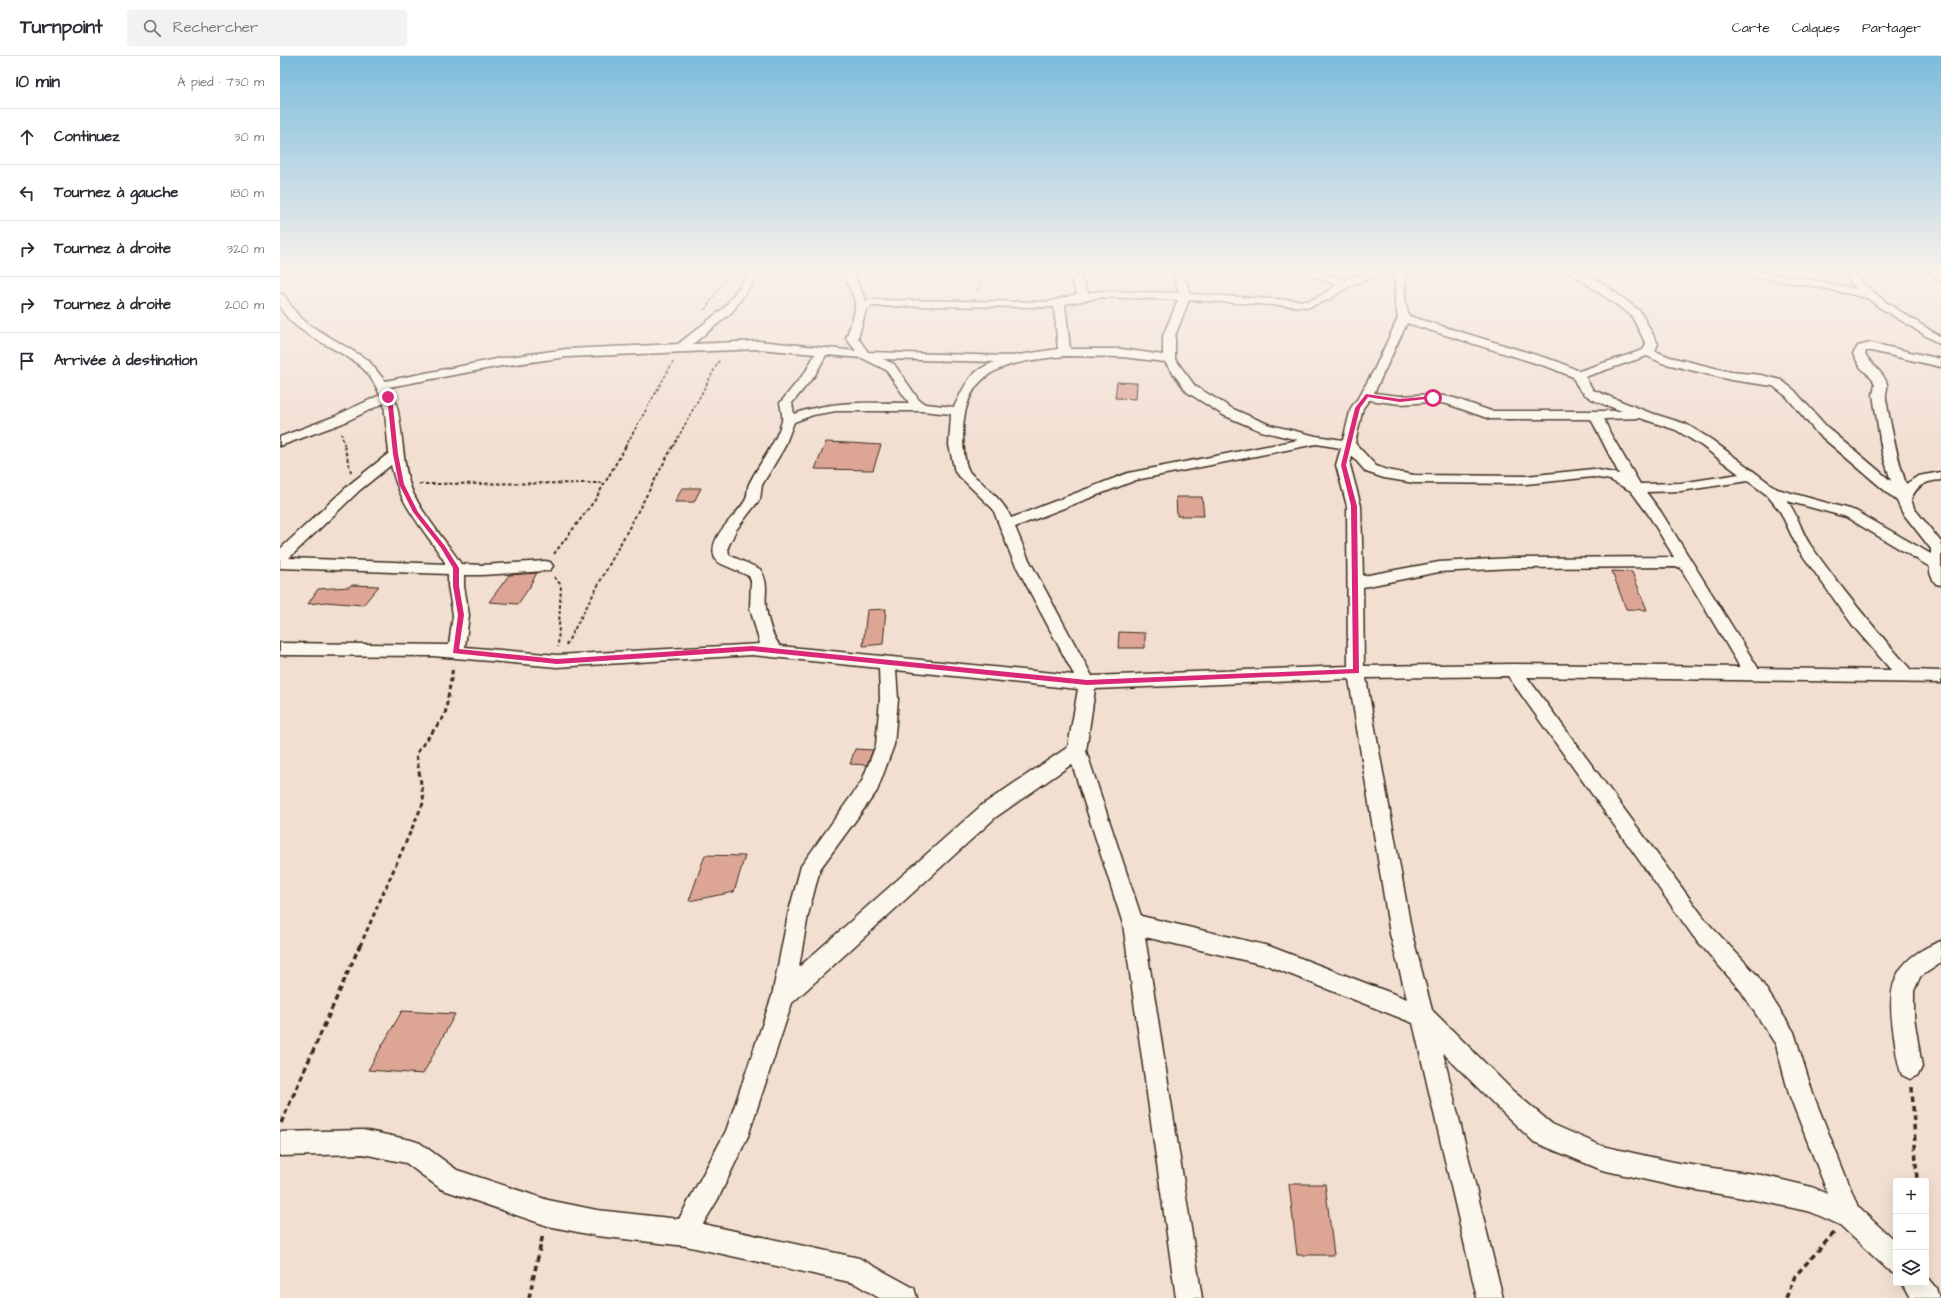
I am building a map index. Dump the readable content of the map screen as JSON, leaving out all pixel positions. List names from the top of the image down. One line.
{"page":{"header":"Turnpoint","search":"Rechercher","nav":["Carte","Calques","Partager"],"heading":["10 min","À pied · 730 m"],"list":[["Continuez","30 m"],["Tournez à gauche","180 m"],["Tournez à droite","320 m"],["Tournez à droite","200 m"],"Arrivée à destination"],"map_buttons":["+","−"]}}
